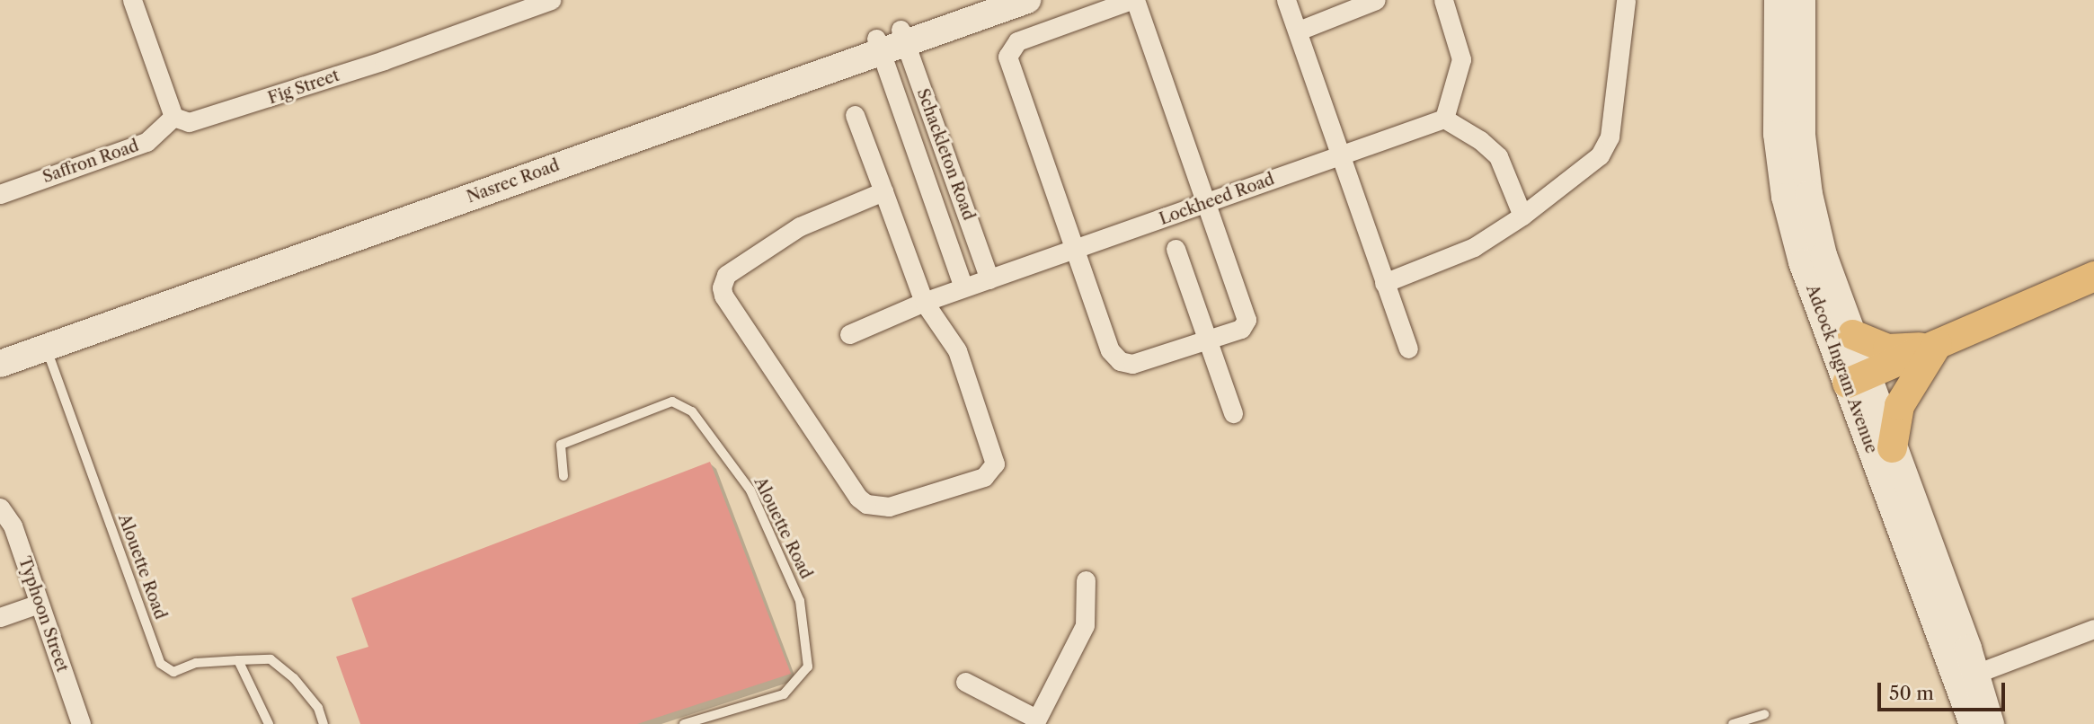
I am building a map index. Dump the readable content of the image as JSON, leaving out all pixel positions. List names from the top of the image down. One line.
{"streets":{"street":["Fig Street","Schackleton Road","Saffron Road","Nasrec Road","Lockheed Road","Adcock Ingram Avenue","Typhoon Street"],"lane":["Alouette Road"]},"crossings":[["Fig Street","Saffron Road"],["Schackleton Road","Nasrec Road"],["Schackleton Road","Lockheed Road"],["Nasrec Road","Alouette Road"]],"scale_bar":"50 m"}
